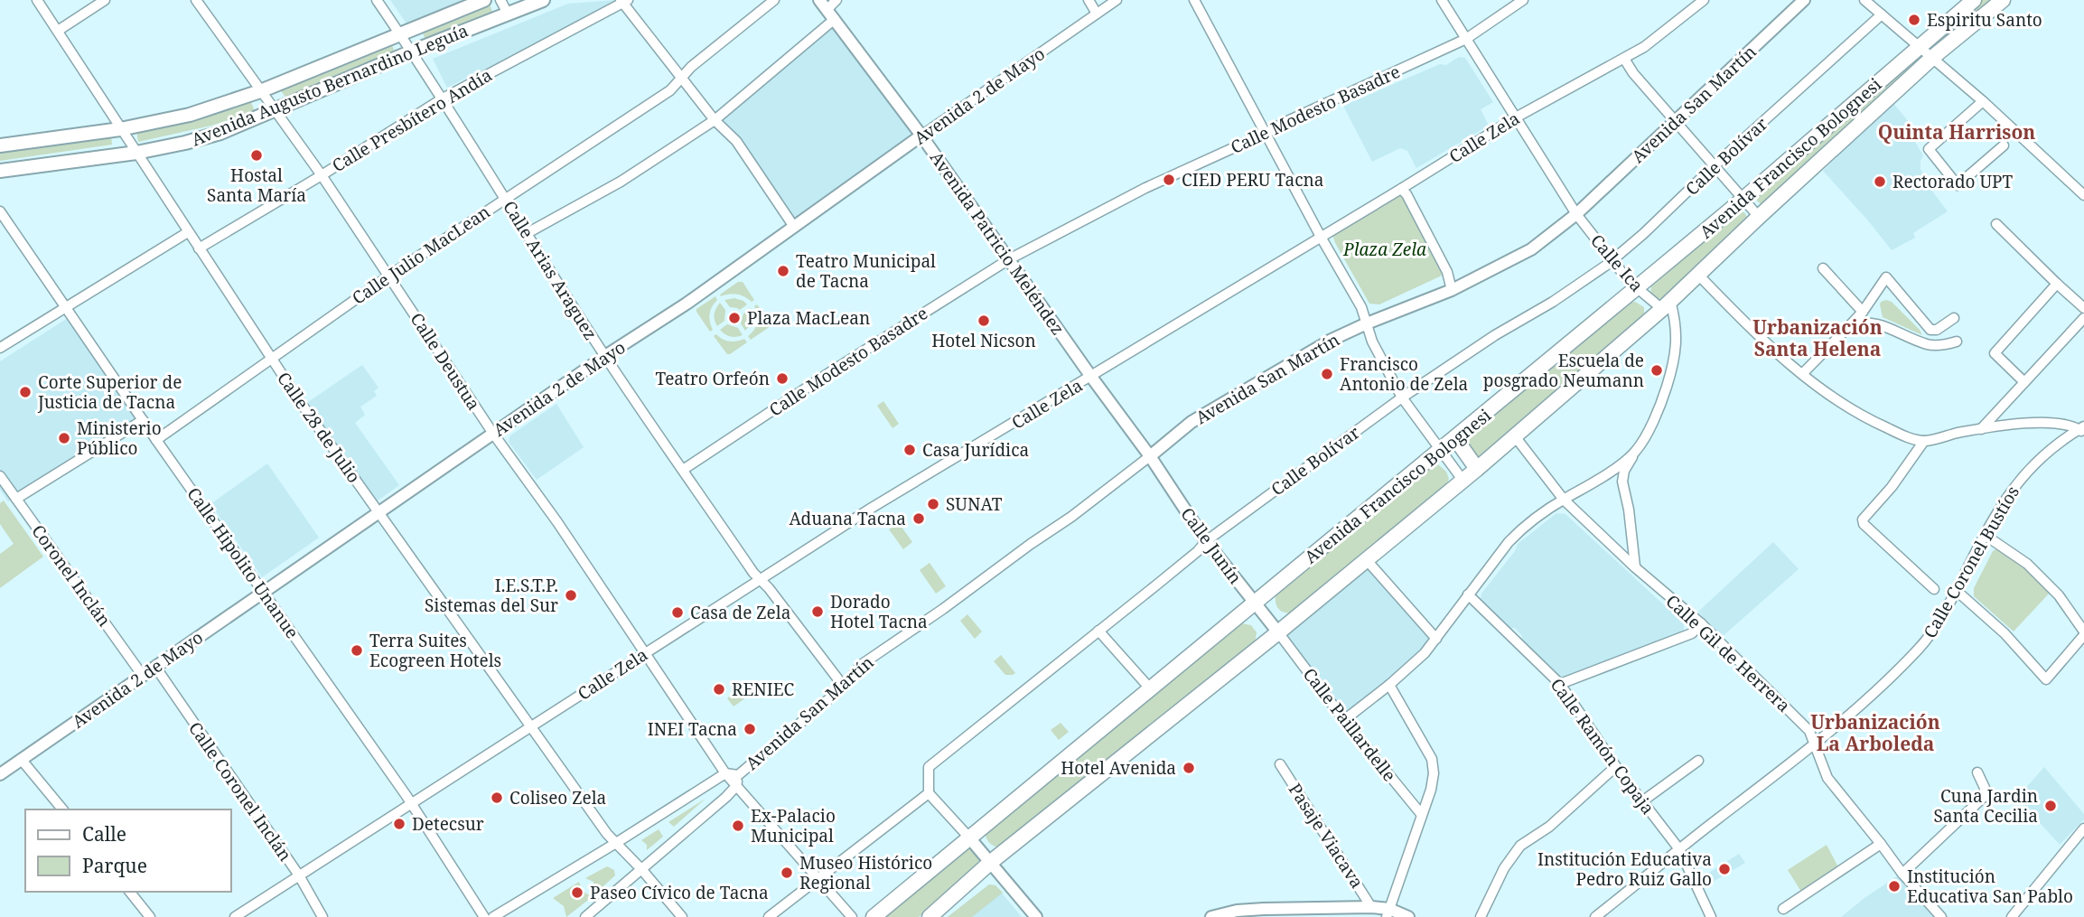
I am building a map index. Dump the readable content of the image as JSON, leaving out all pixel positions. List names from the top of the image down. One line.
{"streets":{"main road":["Avenida Augusto Bernardino Leguía","Avenida Francisco Bolognesi"],"street":["Avenida 2 de Mayo","Avenida San Martín","Calle Modesto Basadre","Calle Presbítero Andía","Calle Zela","Calle Bolívar","Avenida Patricio Meléndez","Calle Julio MacLean","Calle Ica","Calle Arias Araguez","Calle Deustua","Calle 28 de Julio","Calle Junín","Calle Coronel Bustíos","Calle Hipolito Unanue","Coronel Inclán","Calle Gil de Herrera","Calle Paillardelle","Calle Ramón Copaja","Calle Coronel Inclán","Pasaje Viacava"]},"crossings":[["Avenida Augusto Bernardino Leguía","Calle Arias Araguez"],["Avenida Augusto Bernardino Leguía","Calle Deustua"],["Avenida Augusto Bernardino Leguía","Calle 28 de Julio"],["Avenida 2 de Mayo","Avenida Patricio Meléndez"],["Avenida 2 de Mayo","Calle Arias Araguez"],["Avenida 2 de Mayo","Calle Deustua"],["Avenida 2 de Mayo","Calle 28 de Julio"],["Avenida 2 de Mayo","Calle Hipolito Unanue"],["Avenida 2 de Mayo","Coronel Inclán"],["Avenida 2 de Mayo","Calle Coronel Inclán"],["Avenida San Martín","Avenida Patricio Meléndez"],["Avenida San Martín","Calle Ica"],["Avenida San Martín","Calle Arias Araguez"],["Avenida San Martín","Calle Deustua"],["Avenida San Martín","Calle 28 de Julio"],["Avenida San Martín","Calle Junín"],["Calle Modesto Basadre","Avenida Patricio Meléndez"],["Calle Modesto Basadre","Calle Ica"],["Calle Modesto Basadre","Calle Arias Araguez"],["Calle Presbítero Andía","Calle Arias Araguez"],["Calle Presbítero Andía","Calle Deustua"],["Calle Presbítero Andía","Calle 28 de Julio"],["Calle Zela","Avenida Patricio Meléndez"],["Calle Zela","Calle Ica"],["Calle Zela","Calle Arias Araguez"],["Calle Zela","Calle Deustua"],["Calle Zela","Calle 28 de Julio"],["Calle Zela","Calle Hipolito Unanue"],["Calle Zela","Calle Coronel Inclán"],["Calle Bolívar","Calle Ica"],["Calle Bolívar","Calle Junín"],["Avenida Francisco Bolognesi","Calle Ica"],["Avenida Francisco Bolognesi","Calle Junín"],["Avenida Francisco Bolognesi","Calle Gil de Herrera"],["Avenida Francisco Bolognesi","Calle Paillardelle"],["Avenida Patricio Meléndez","Calle Junín"],["Calle Julio MacLean","Calle Arias Araguez"],["Calle Julio MacLean","Calle Deustua"],["Calle Julio MacLean","Calle 28 de Julio"],["Calle Julio MacLean","Calle Hipolito Unanue"],["Calle Junín","Calle Paillardelle"],["Calle Coronel Bustíos","Calle Gil de Herrera"],["Calle Coronel Bustíos","Calle Ramón Copaja"]],"districts":["Quinta Harrison","Urbanización Santa Helena","Urbanización La Arboleda"],"parks":["Plaza Zela"],"places":["Espiritu Santo","Hostal Santa María","CIED PERU Tacna","Rectorado UPT","Teatro Municipal de Tacna","Plaza MacLean","Hotel Nicson","Escuela de posgrado Neumann","Francisco Antonio de Zela","Teatro Orfeón","Corte Superior de Justicia de Tacna","Ministerio Público","Casa Jurídica","SUNAT","Aduana Tacna","I.E.S.T.P. Sistemas del Sur","Dorado Hotel Tacna","Casa de Zela","Terra Suites Ecogreen Hotels","RENIEC","INEI Tacna","Hotel Avenida","Coliseo Zela","Cuna Jardin Santa Cecilia","Detecsur","Ex-Palacio Municipal","Institución Educativa Pedro Ruiz Gallo","Museo Histórico Regional","Institución Educativa San Pablo","Paseo Cívico de Tacna"],"legend":["Calle","Parque"]}
